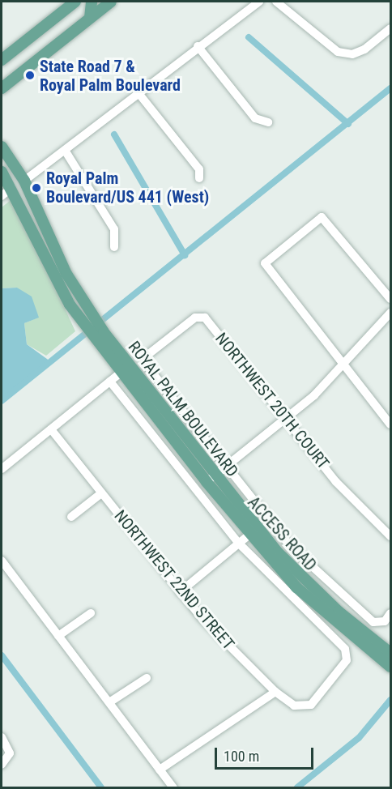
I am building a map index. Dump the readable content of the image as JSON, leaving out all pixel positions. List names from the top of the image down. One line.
{"streets":{"main road":["ROYAL PALM BOULEVARD"],"street":["NORTHWEST 20TH COURT","ACCESS ROAD","NORTHWEST 22ND STREET"]},"crossings":[["NORTHWEST 20TH COURT","ACCESS ROAD"]],"places":["State Road 7 & Royal Palm Boulevard","Royal Palm Boulevard/US 441 (West)"],"scale_bar":"100 m"}
